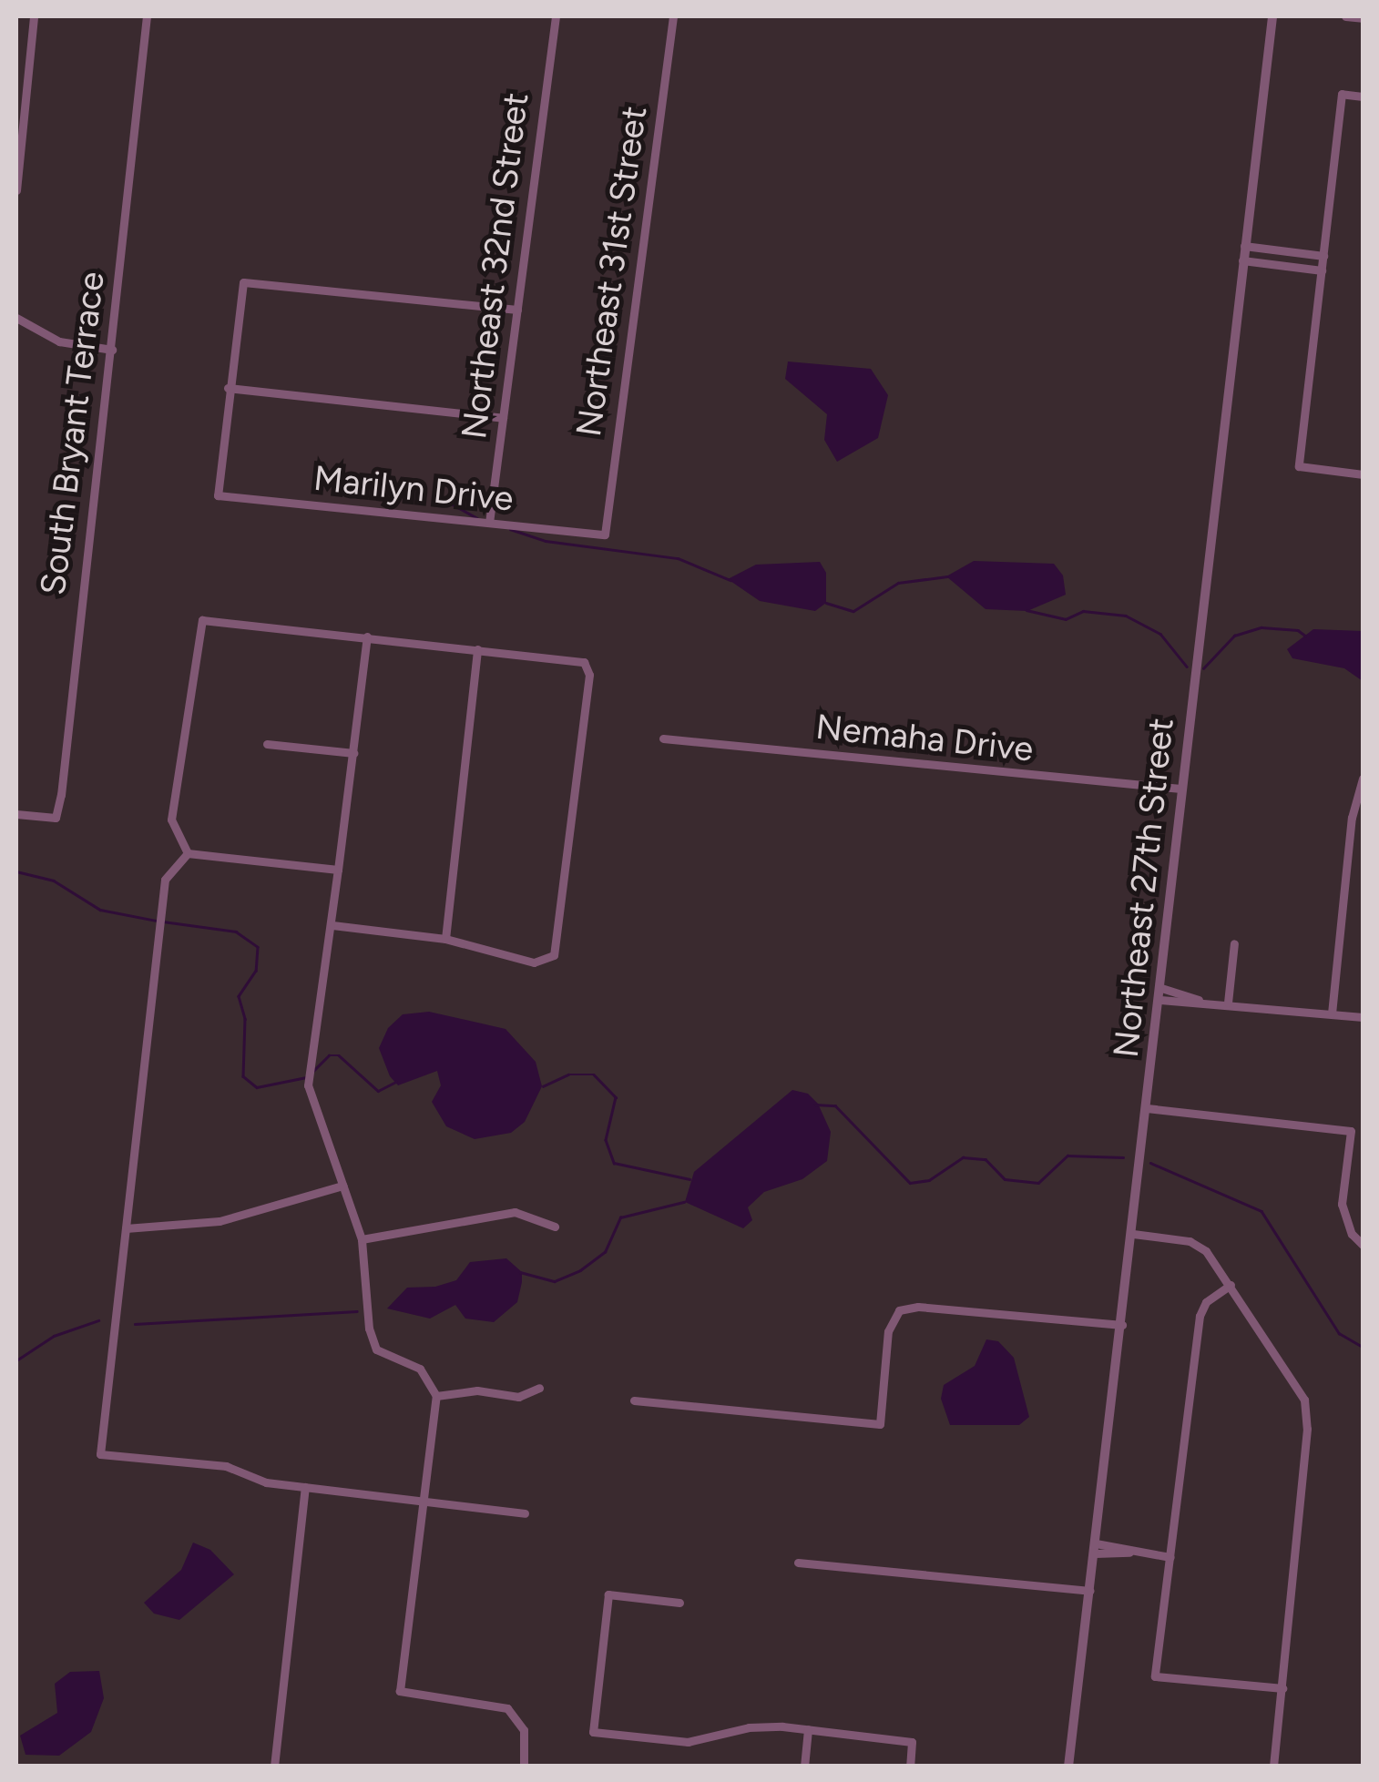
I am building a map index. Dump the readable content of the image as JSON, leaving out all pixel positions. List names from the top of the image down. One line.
{"streets":{"street":["Northeast 32nd Street","Northeast 31st Street","South Bryant Terrace","Marilyn Drive","Nemaha Drive","Northeast 27th Street"]},"crossings":[["Northeast 32nd Street","Marilyn Drive"],["Northeast 31st Street","Marilyn Drive"],["Nemaha Drive","Northeast 27th Street"]]}
